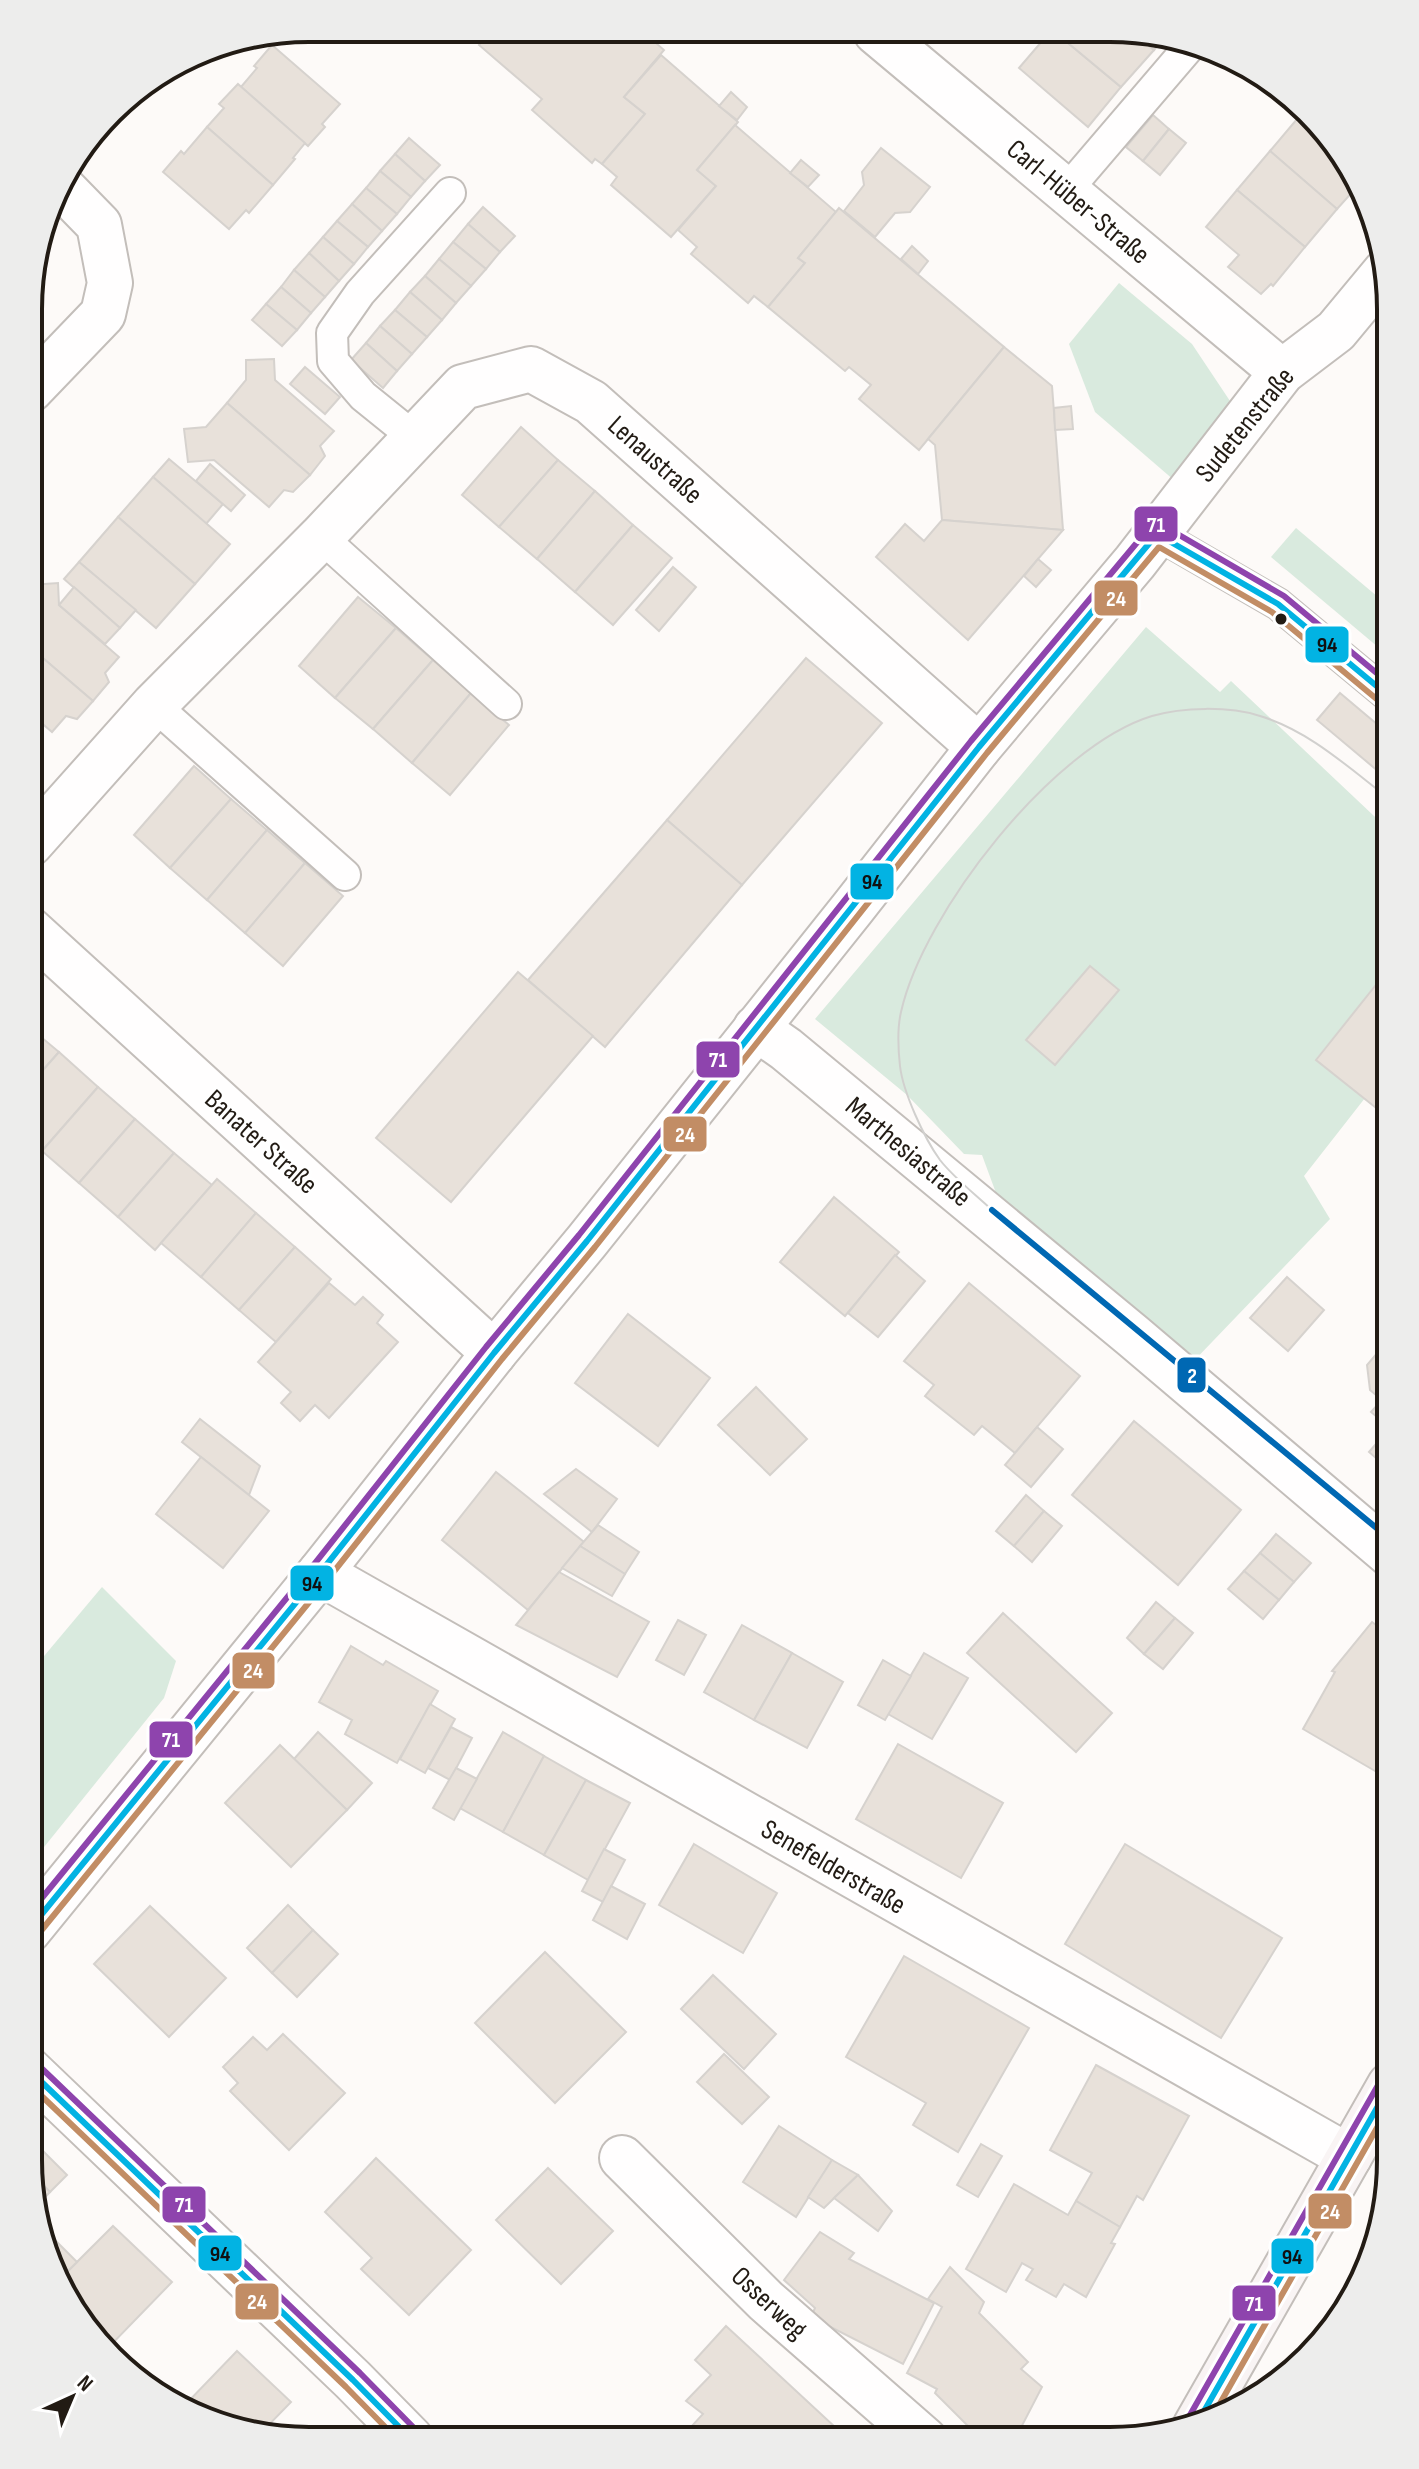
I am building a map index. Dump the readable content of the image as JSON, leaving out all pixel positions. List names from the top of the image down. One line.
{"streets":{"street":["Carl-Hüber-Straße","Sudetenstraße","Lenaustraße","Banater Straße","Marthesiastraße","Senefelderstraße","Osserweg"]},"crossings":[["Carl-Hüber-Straße","Sudetenstraße"],["Sudetenstraße","Lenaustraße"],["Sudetenstraße","Banater Straße"],["Sudetenstraße","Marthesiastraße"],["Sudetenstraße","Senefelderstraße"]],"lines":["transit line 71","transit line 94","transit line 24","transit line 2"],"north":"top right"}
